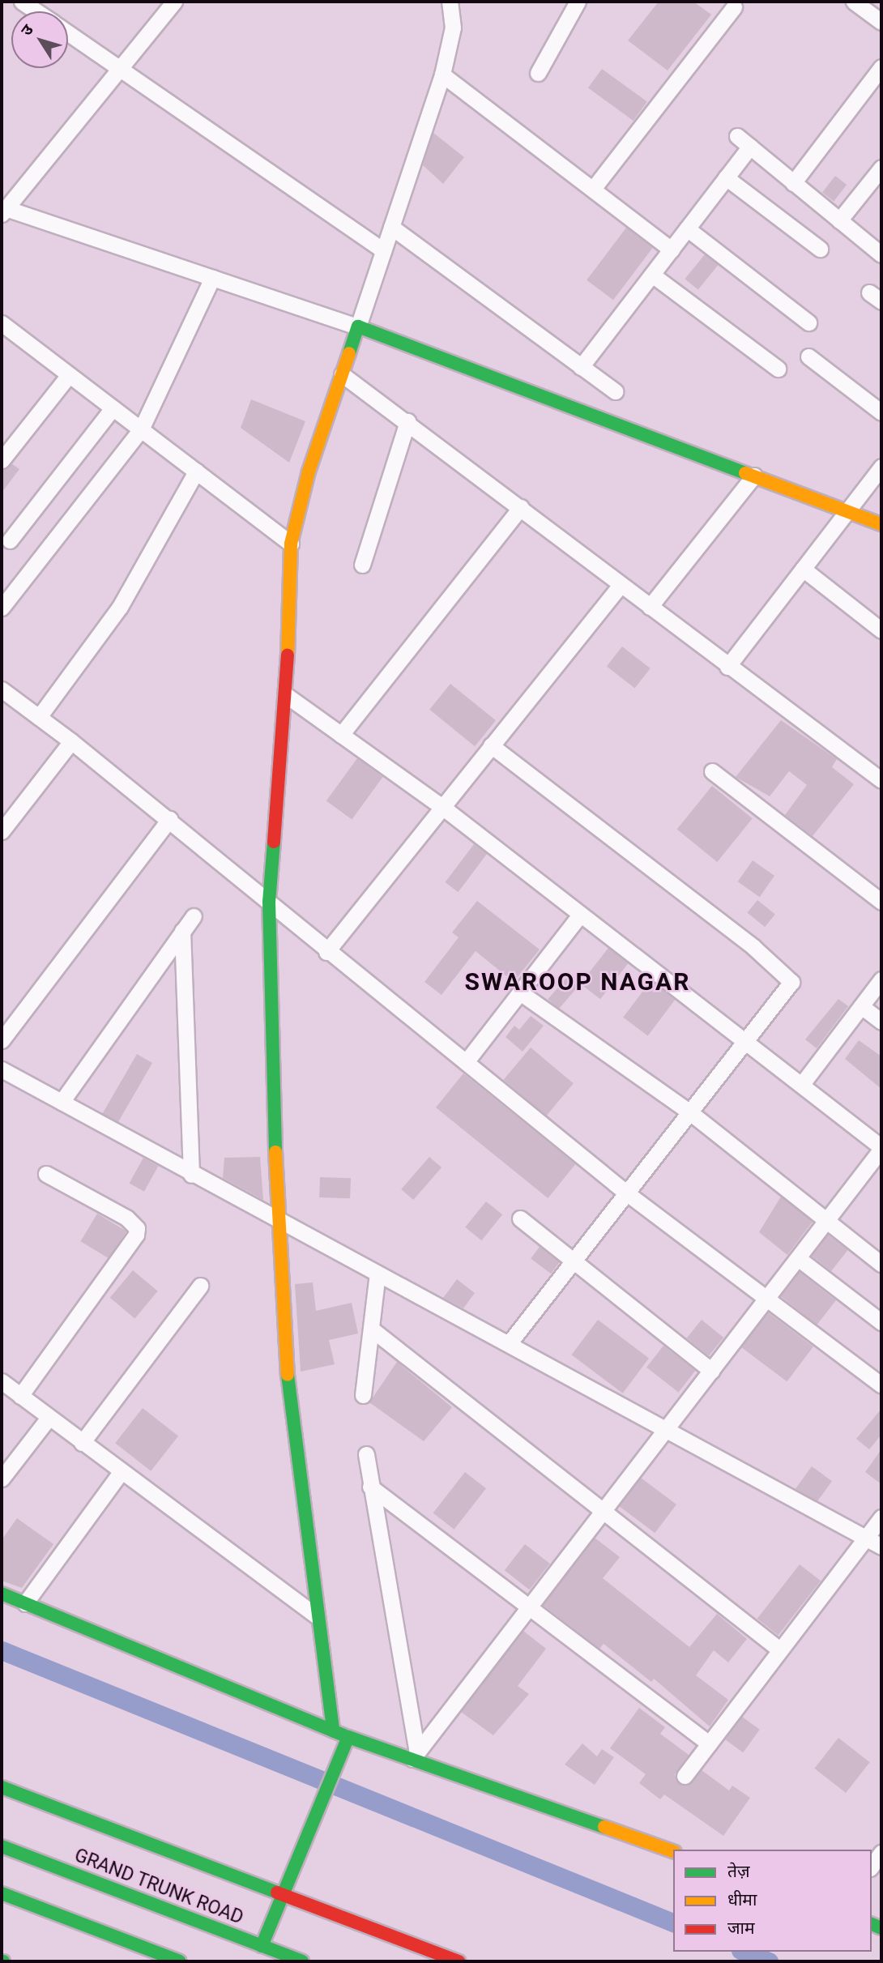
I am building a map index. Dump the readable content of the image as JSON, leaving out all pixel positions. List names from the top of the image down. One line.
{"streets":{"main road":["GRAND TRUNK ROAD"]},"districts":["SWAROOP NAGAR"],"legend":["तेज़","धीमा","जाम"],"north":"top left"}
